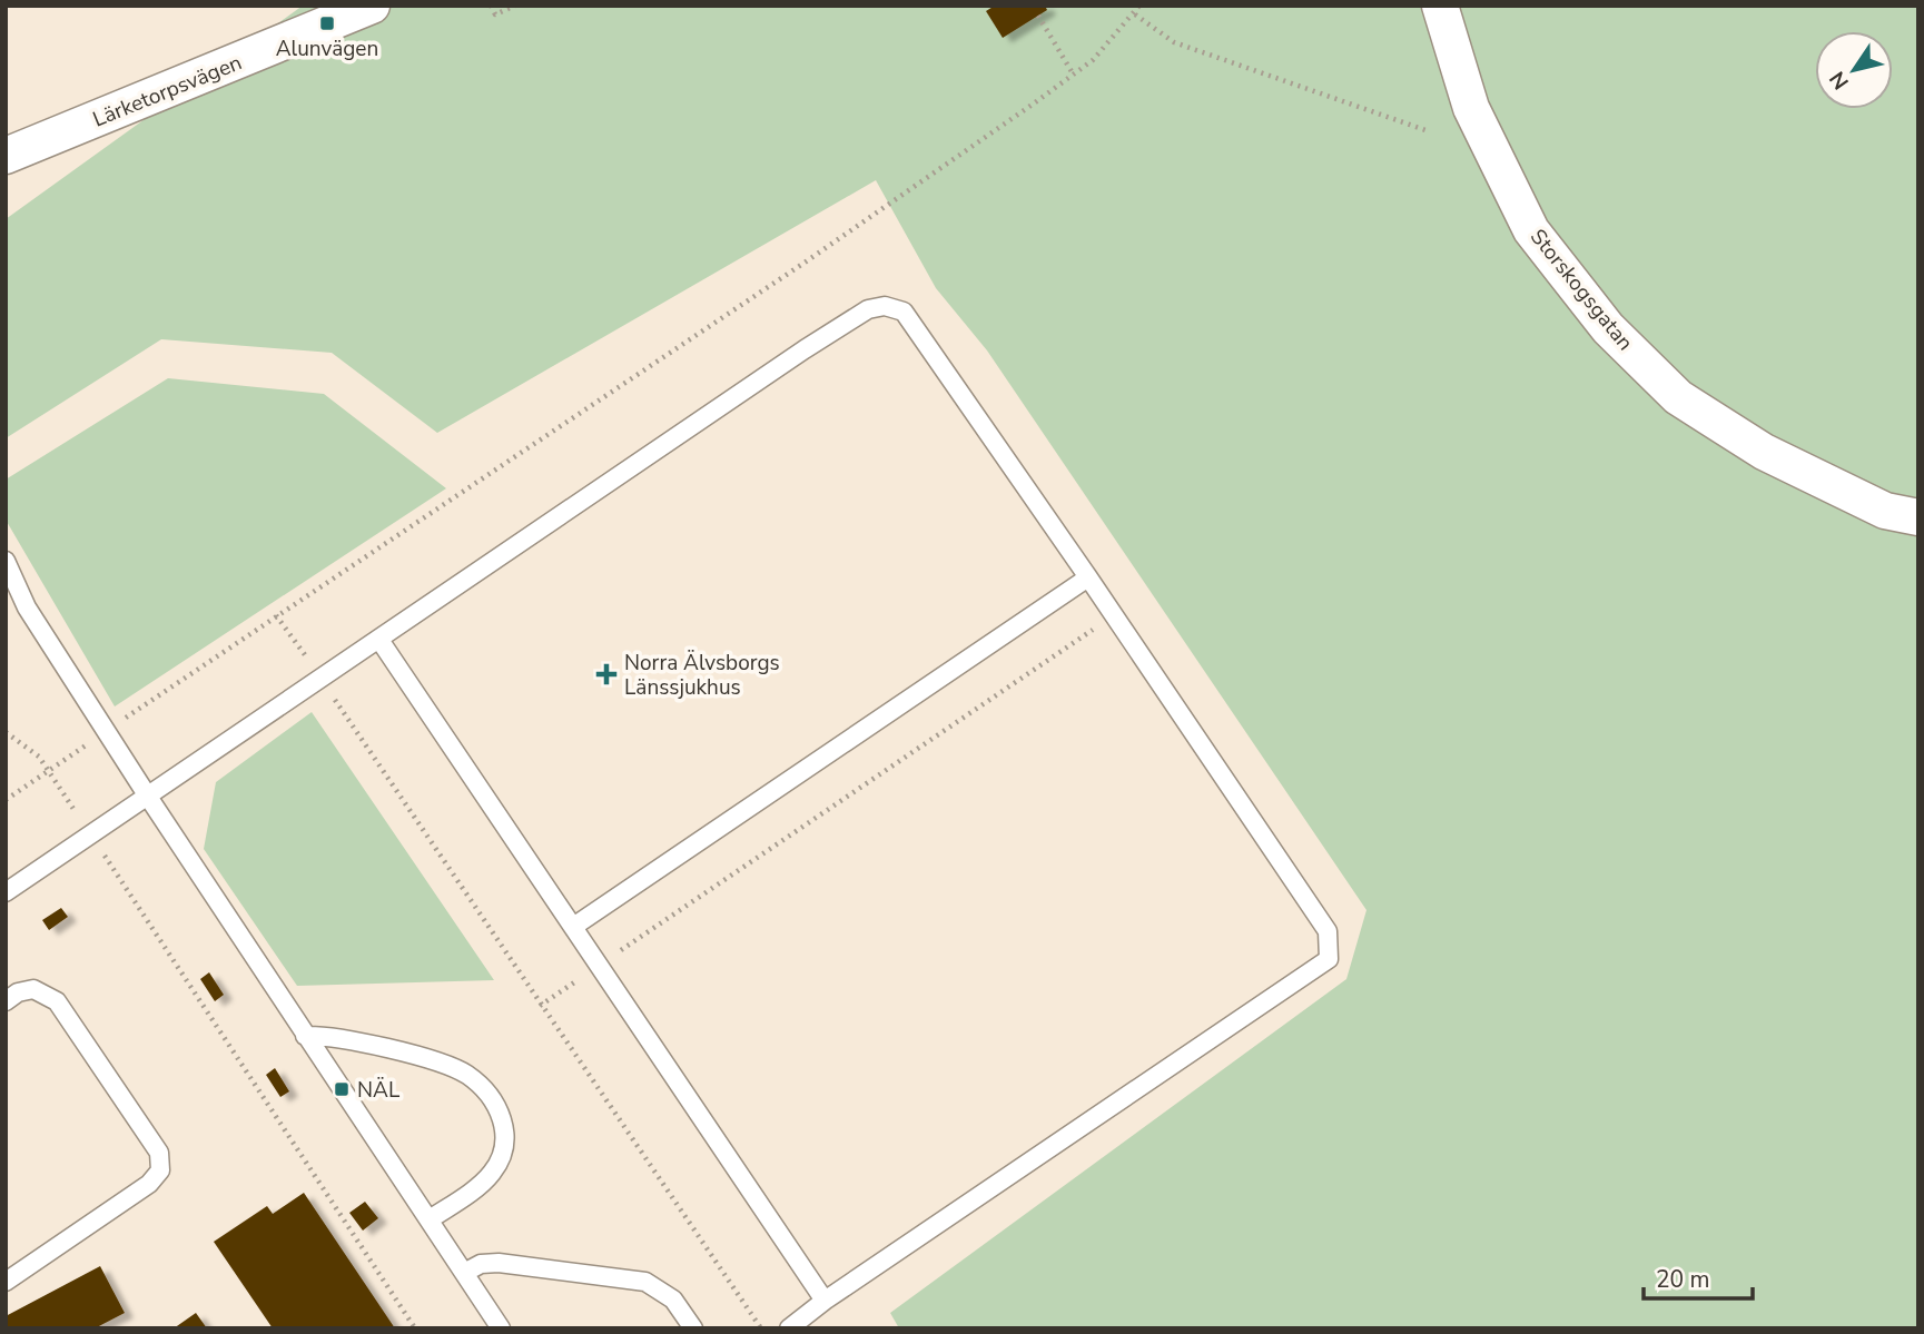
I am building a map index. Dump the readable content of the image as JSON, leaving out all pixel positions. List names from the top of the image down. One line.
{"streets":{"street":["Lärketorpsvägen","Storskogsgatan"]},"places":{"transit":["Alunvägen","NÄL"],"health":["Norra Älvsborgs Länssjukhus"]},"scale_bar":"20 m","north":"bottom left"}
